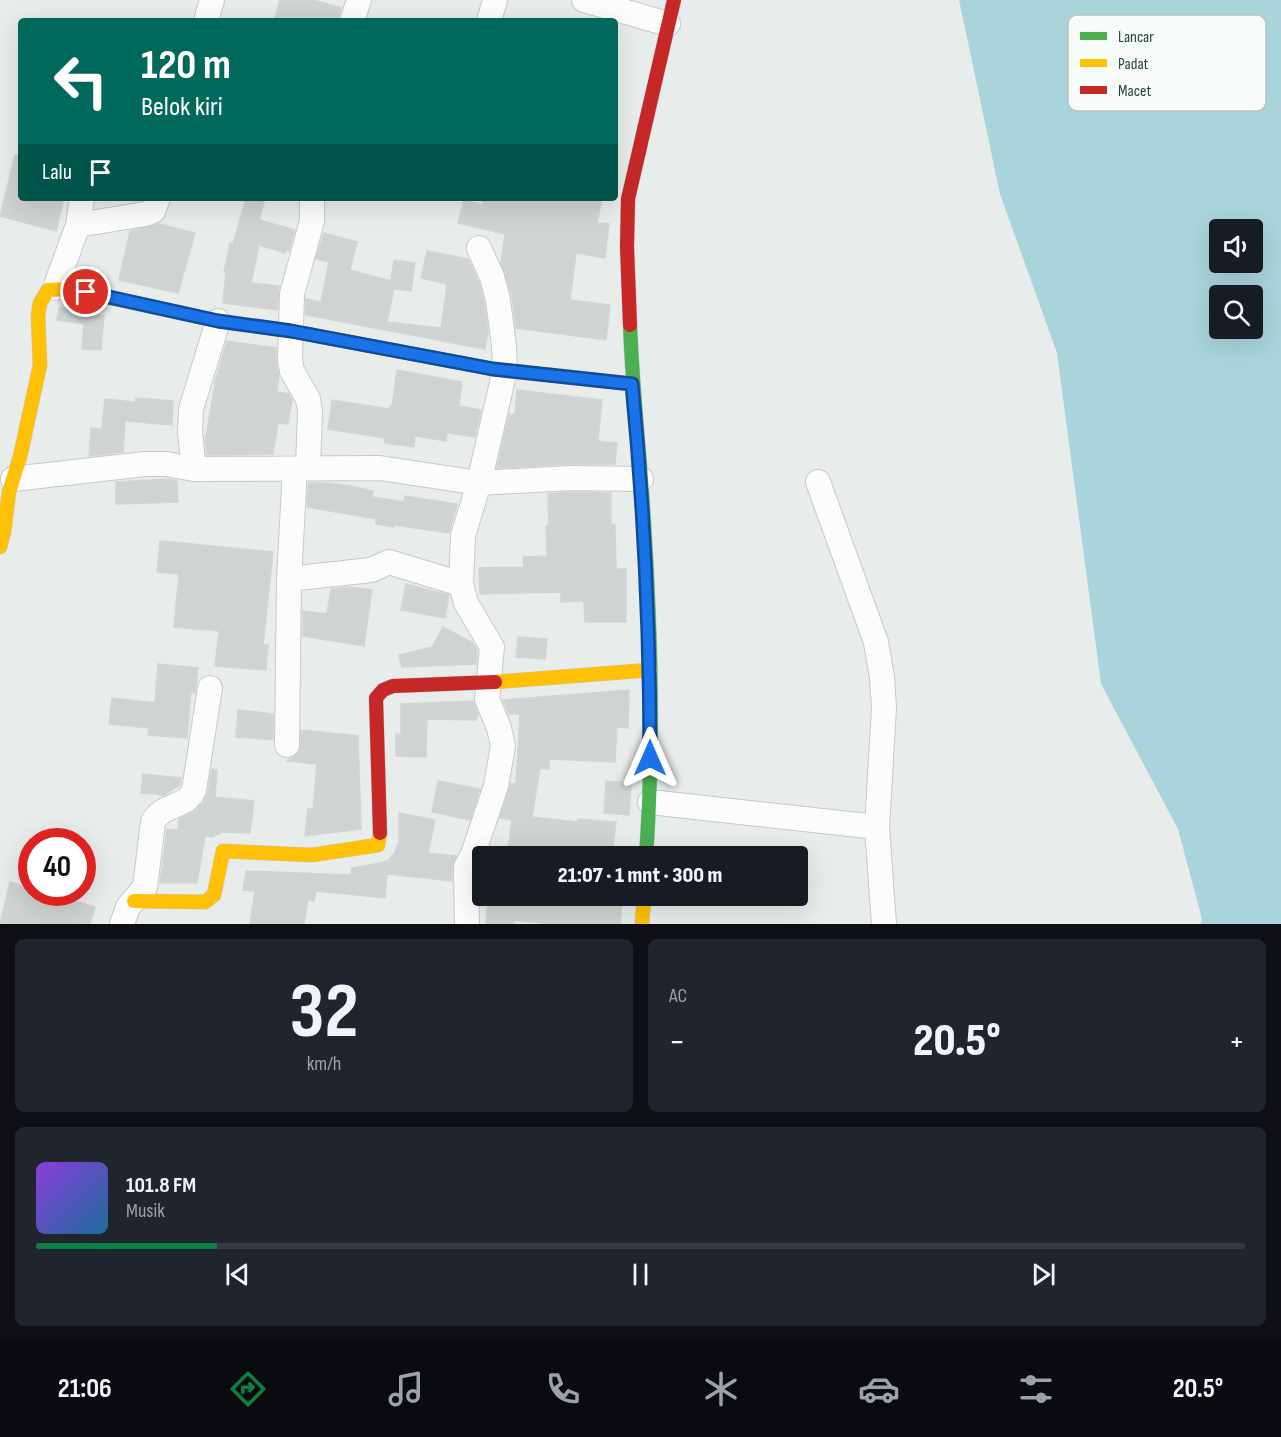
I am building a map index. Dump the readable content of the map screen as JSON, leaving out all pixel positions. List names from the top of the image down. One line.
{"legend":["Lancar","Padat","Macet"],"page":{"turn":["120 m","Belok kiri"],"then":"Lalu","limit":"40","trip":"21:07 · 1 mnt · 300 m","tile":[["32","km/h"],"AC"],"heat":["−","20.5°","+"],"song":["101.8 FM","Musik"],"tabs":["21:06","20.5°"]}}
